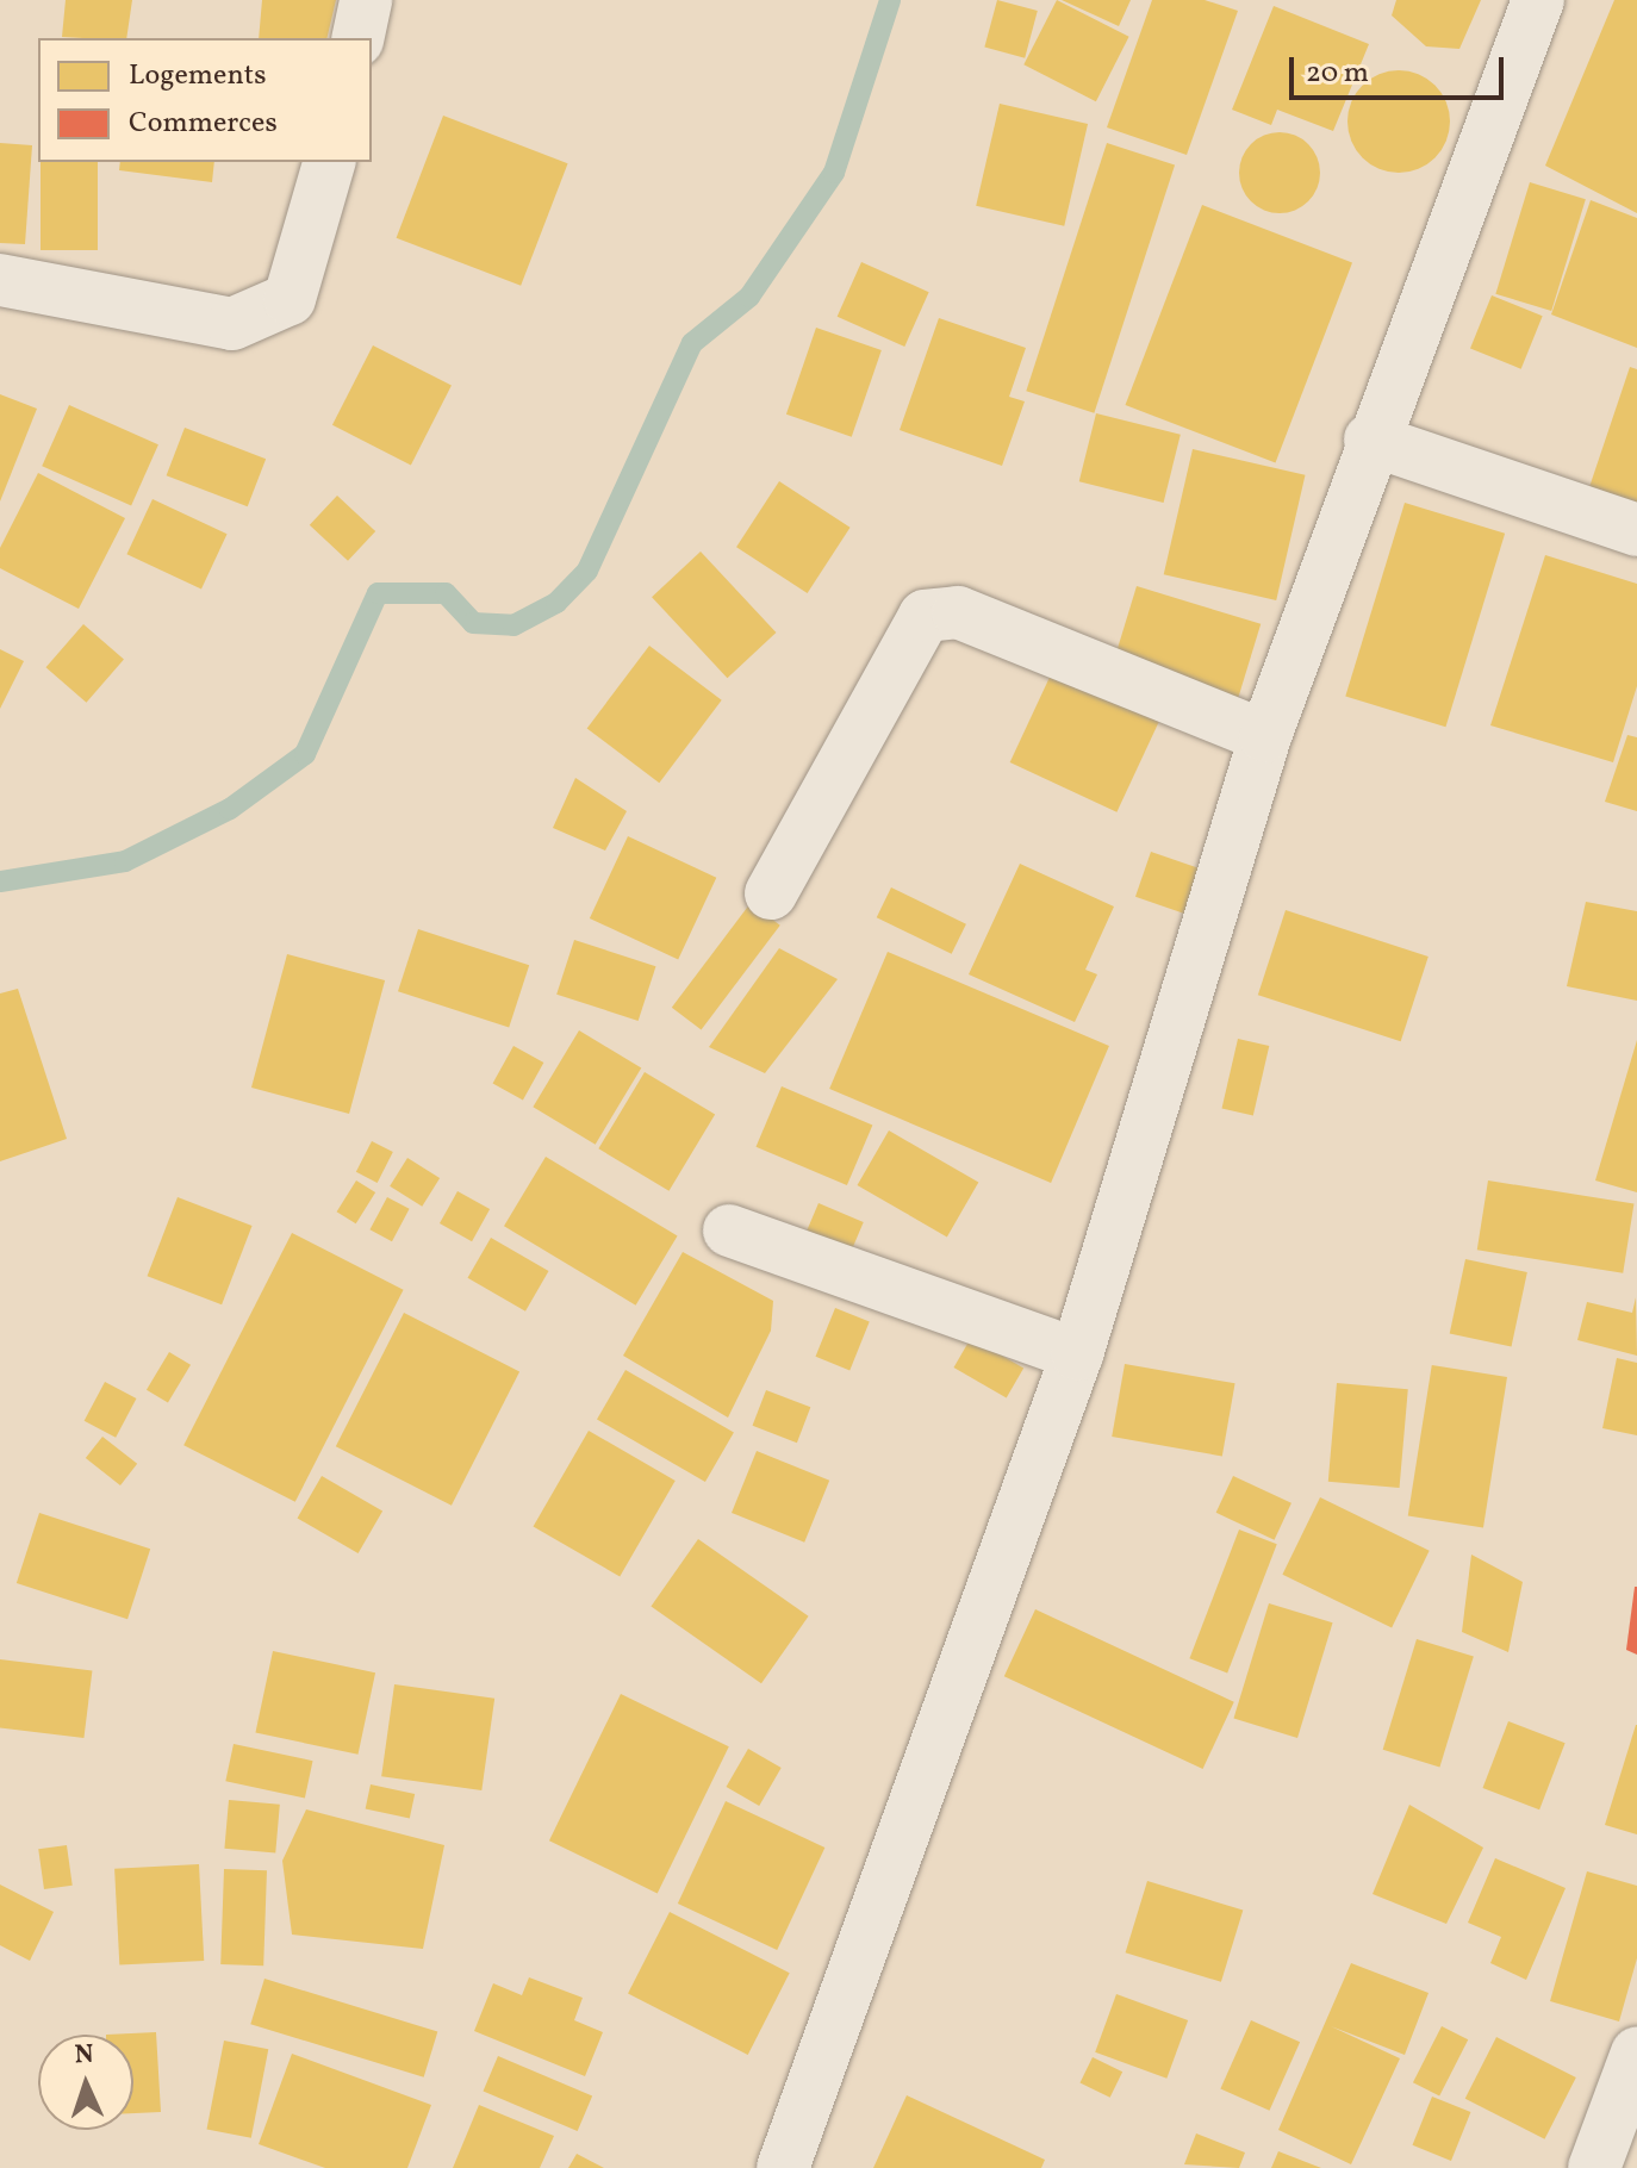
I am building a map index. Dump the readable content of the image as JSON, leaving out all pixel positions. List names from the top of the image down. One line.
{"legend":["Logements","Commerces"],"scale_bar":"20 m","north":"top"}
